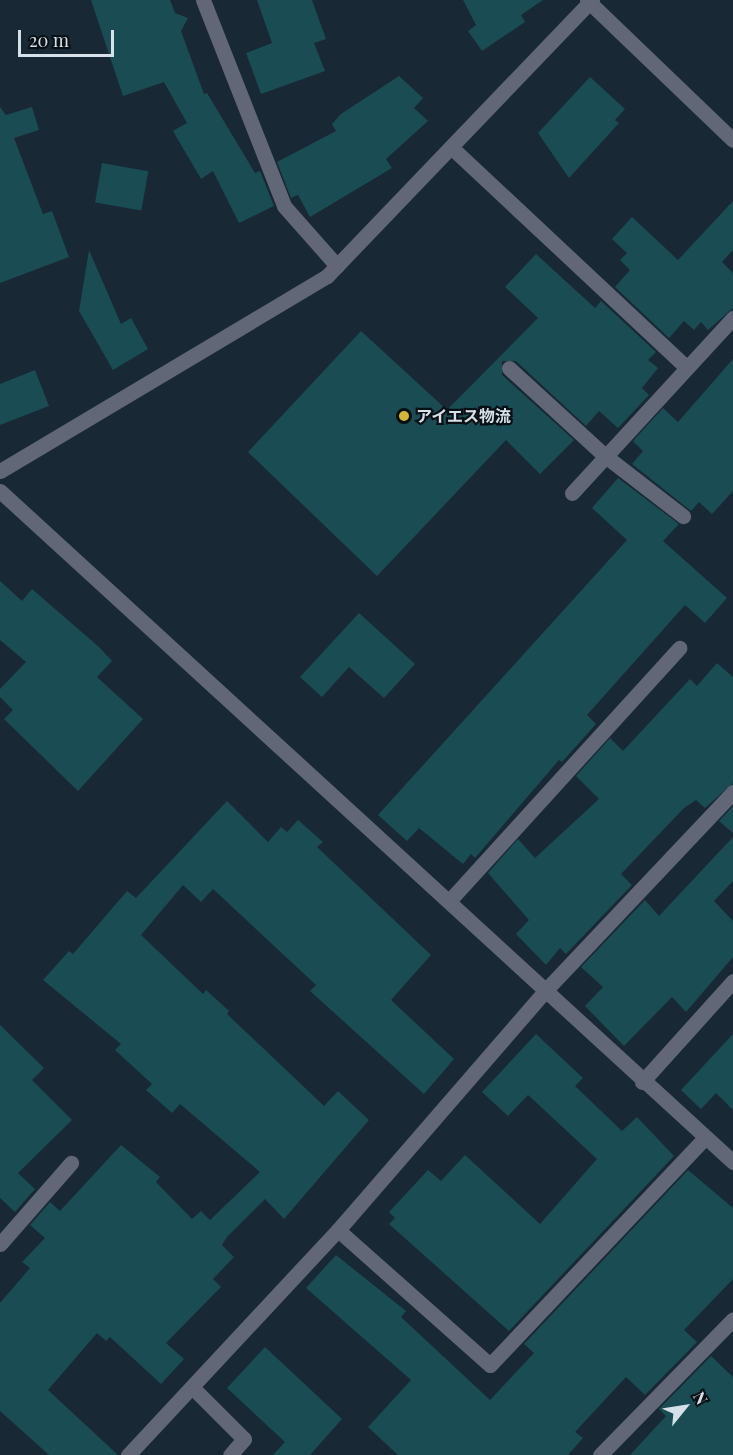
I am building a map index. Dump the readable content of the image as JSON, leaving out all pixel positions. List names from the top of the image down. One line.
{"places":["アイエス物流"],"scale_bar":"20 m","north":"top right"}
